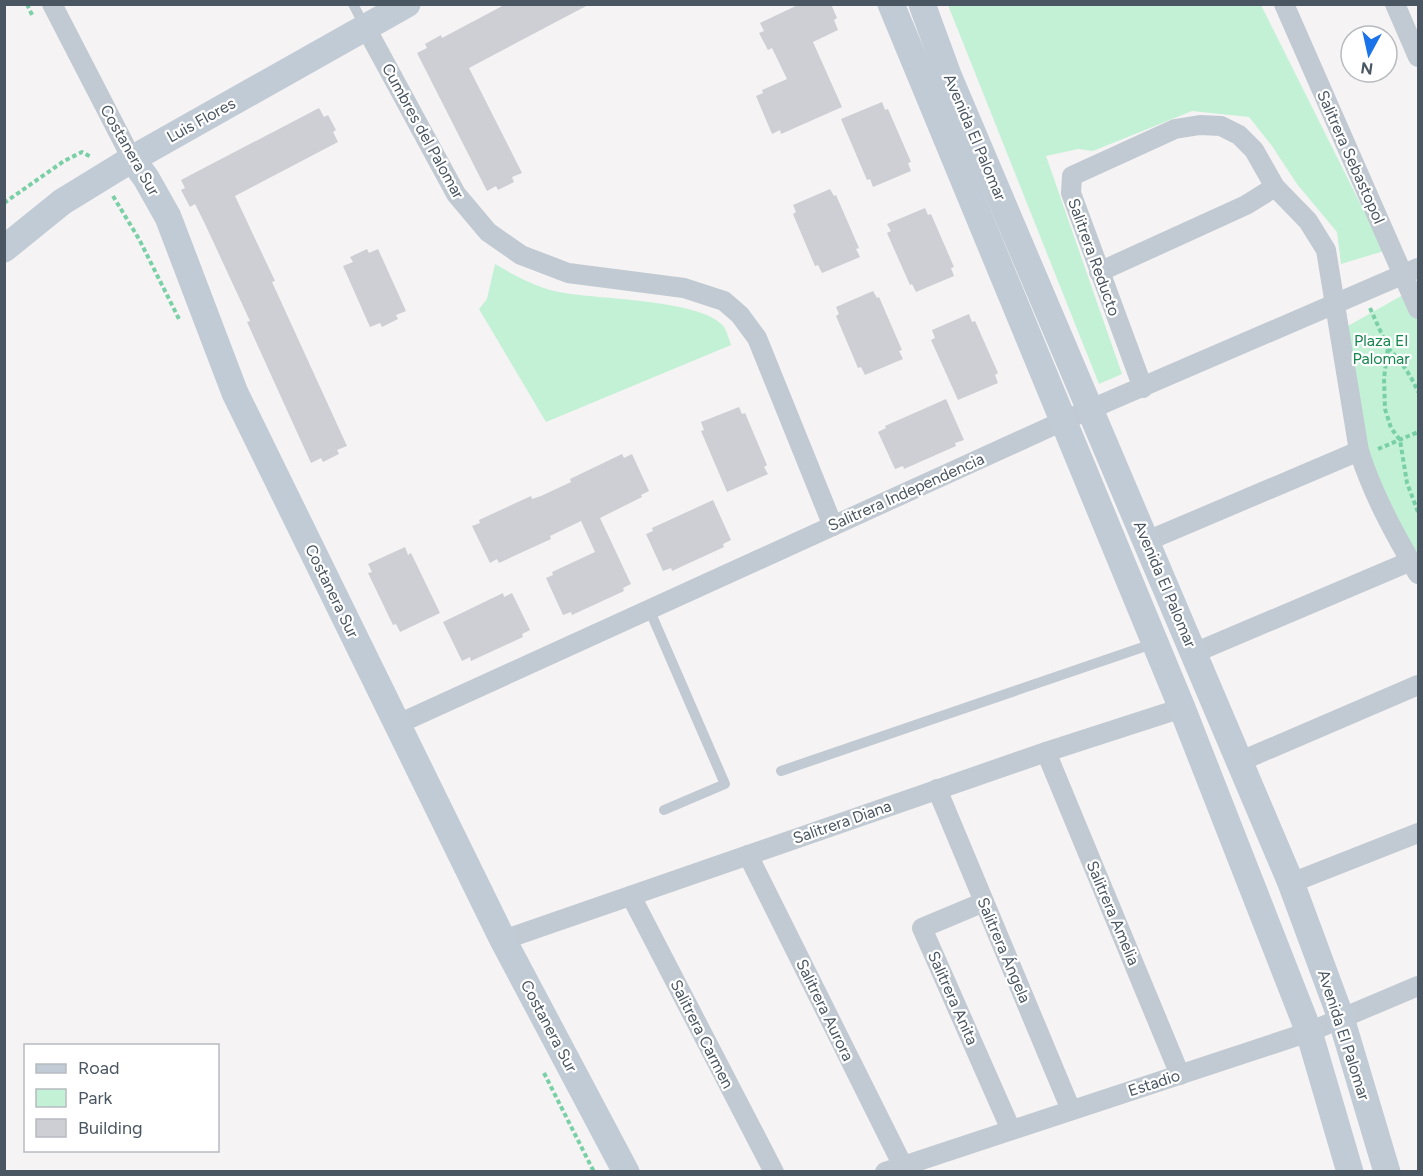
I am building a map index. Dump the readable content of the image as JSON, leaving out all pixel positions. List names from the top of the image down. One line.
{"streets":{"street":["Luis Flores","Cumbres del Palomar","Avenida El Palomar","Costanera Sur","Salitrera Sebastopol","Salitrera Reducto","Salitrera Independencia","Salitrera Diana","Salitrera Amelia","Salitrera Ángela","Salitrera Anita","Salitrera Aurora","Salitrera Carmen","Estadio"]},"crossings":[["Luis Flores","Cumbres del Palomar"],["Luis Flores","Costanera Sur"],["Cumbres del Palomar","Salitrera Independencia"],["Avenida El Palomar","Salitrera Independencia"],["Avenida El Palomar","Salitrera Diana"],["Avenida El Palomar","Estadio"],["Costanera Sur","Salitrera Independencia"],["Costanera Sur","Salitrera Diana"],["Salitrera Sebastopol","Salitrera Independencia"],["Salitrera Reducto","Salitrera Independencia"],["Salitrera Diana","Salitrera Amelia"],["Salitrera Diana","Salitrera Ángela"],["Salitrera Diana","Salitrera Aurora"],["Salitrera Diana","Salitrera Carmen"],["Salitrera Amelia","Estadio"],["Salitrera Ángela","Salitrera Anita"],["Salitrera Ángela","Estadio"],["Salitrera Anita","Estadio"],["Salitrera Aurora","Estadio"]],"parks":["Plaza El Palomar"],"legend":["Road","Park","Building"],"north":"bottom"}
